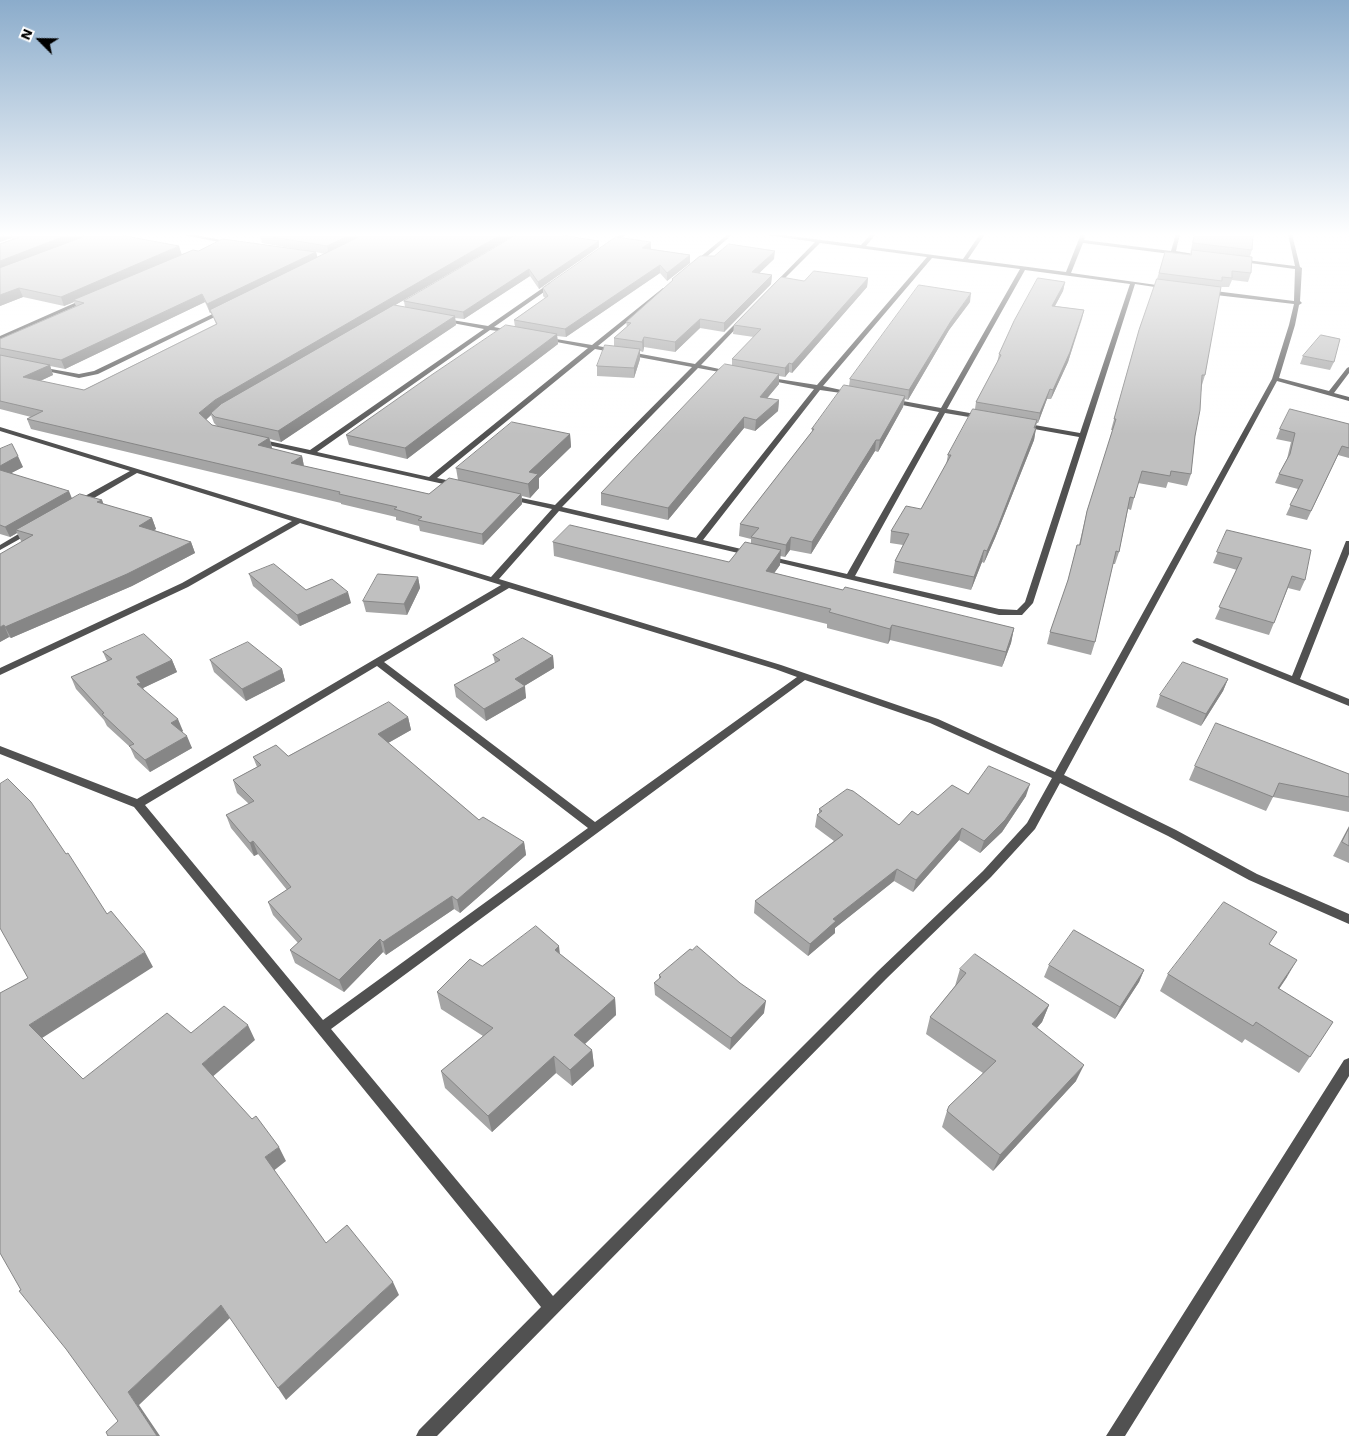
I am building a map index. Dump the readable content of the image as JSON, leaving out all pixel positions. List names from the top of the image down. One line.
{"north":"top left"}
